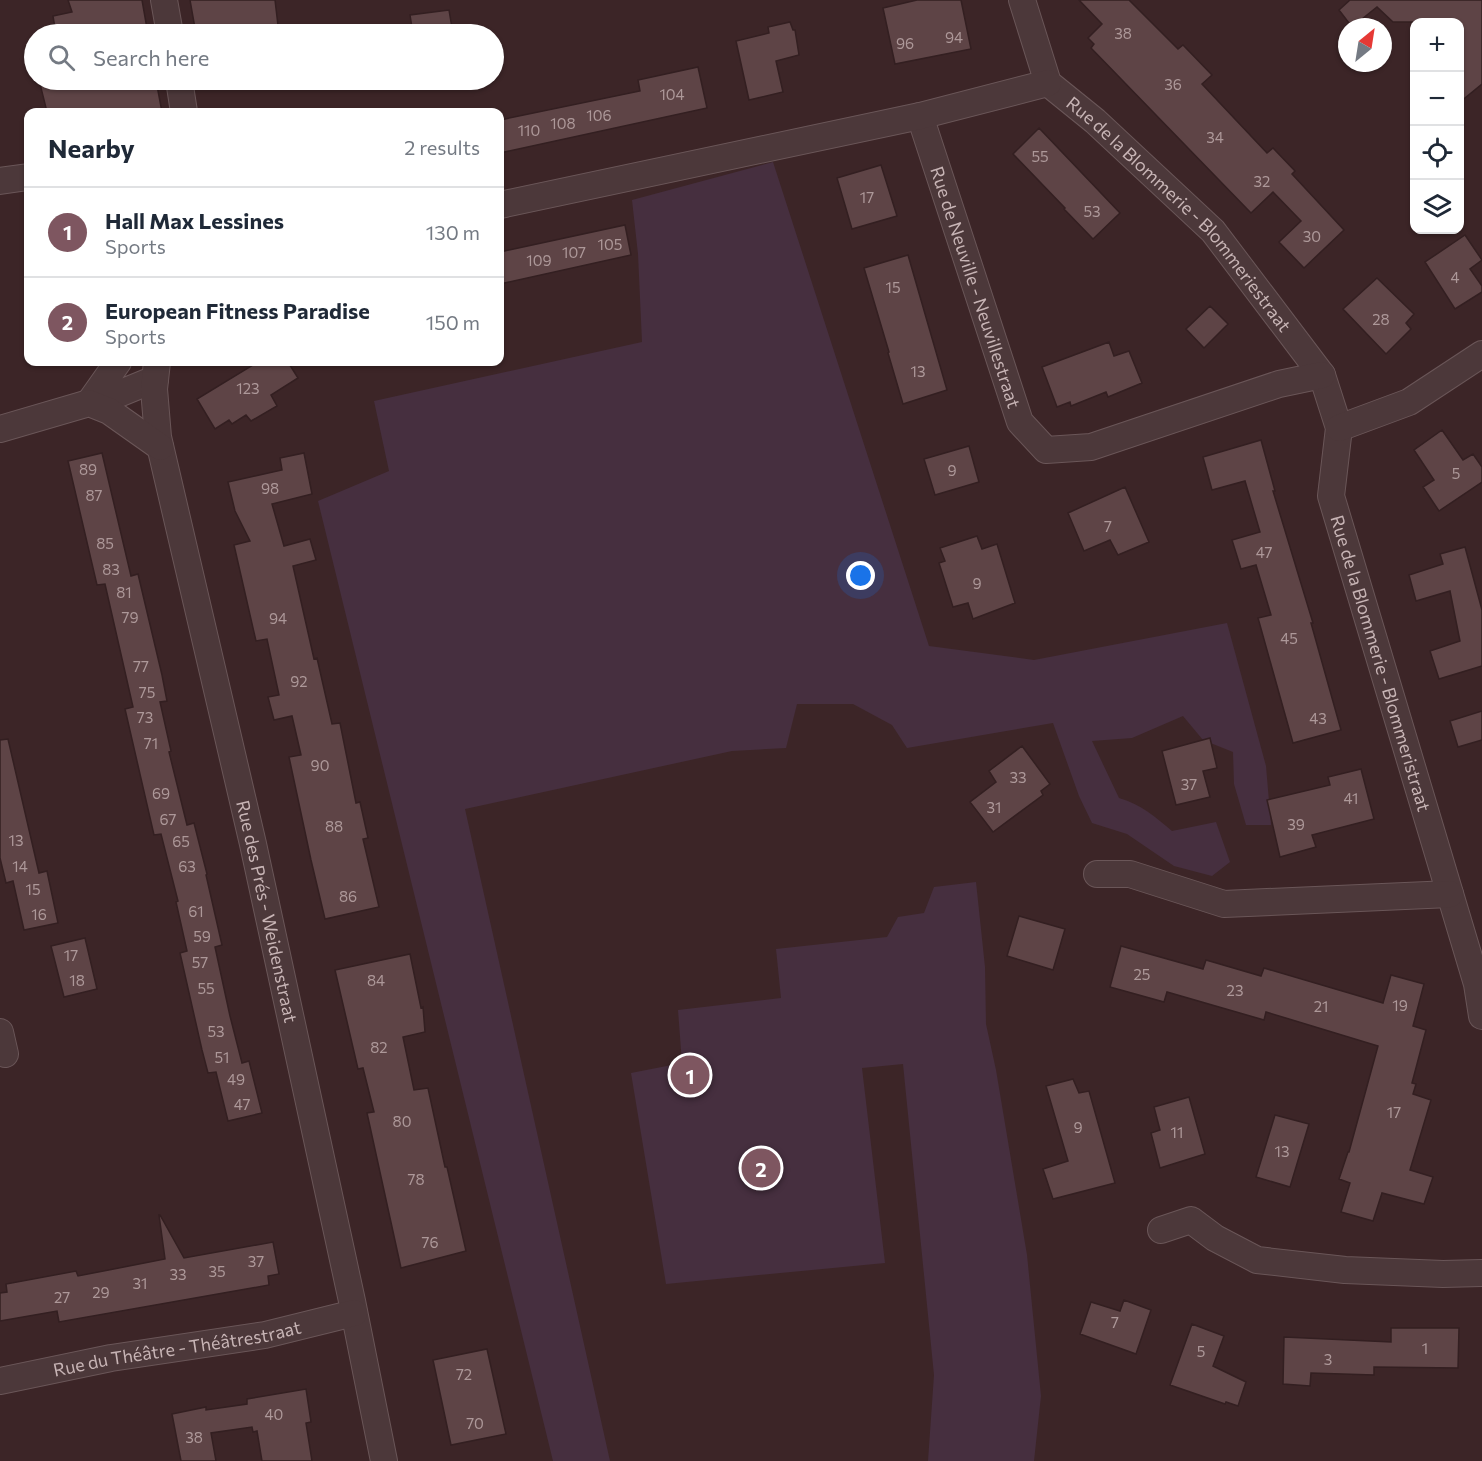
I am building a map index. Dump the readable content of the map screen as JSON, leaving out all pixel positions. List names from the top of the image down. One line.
{"streets":{"street":["Rue de la Blommerie - Blommeriestraat","Rue de Neuville - Neuvillestraat","Rue de la Blommerie - Blommeristraat","Rue des Prés - Weidenstraat","Rue du Théâtre - Théâtrestraat"]},"crossings":[["Rue de la Blommerie - Blommeriestraat","Rue de Neuville - Neuvillestraat"],["Rue de la Blommerie - Blommeriestraat","Rue de la Blommerie - Blommeristraat"],["Rue des Prés - Weidenstraat","Rue du Théâtre - Théâtrestraat"]],"house_numbers":["38","94","96","36","104","106","108","110","34","55","32","17","53","30","105","107","109","4","15","28","13","123","89","9","5","98","87","7","85","47","83","9","81","79","94","45","77","92","75","73","43","71","90","33","37","69","41","31","67","39","88","13","65","14","63","15","86","61","16","59","17","57","25","18","84","55","23","19","21","53","82","51","49","47","17","80","9","11","13","78","76","37","35","33","31","29","27","7","1","5","3","72","40","70","38"],"north":"top right","page":{"map_buttons":["+","−"],"search":"Search here","heading":["Nearby","2 results"],"list":[{"mark":"1","name":"Hall Max Lessines","note":"Sports","value":"130 m"},{"mark":"2","name":"European Fitness Paradise","note":"Sports","value":"150 m"}],"pins":["1","2"]}}
